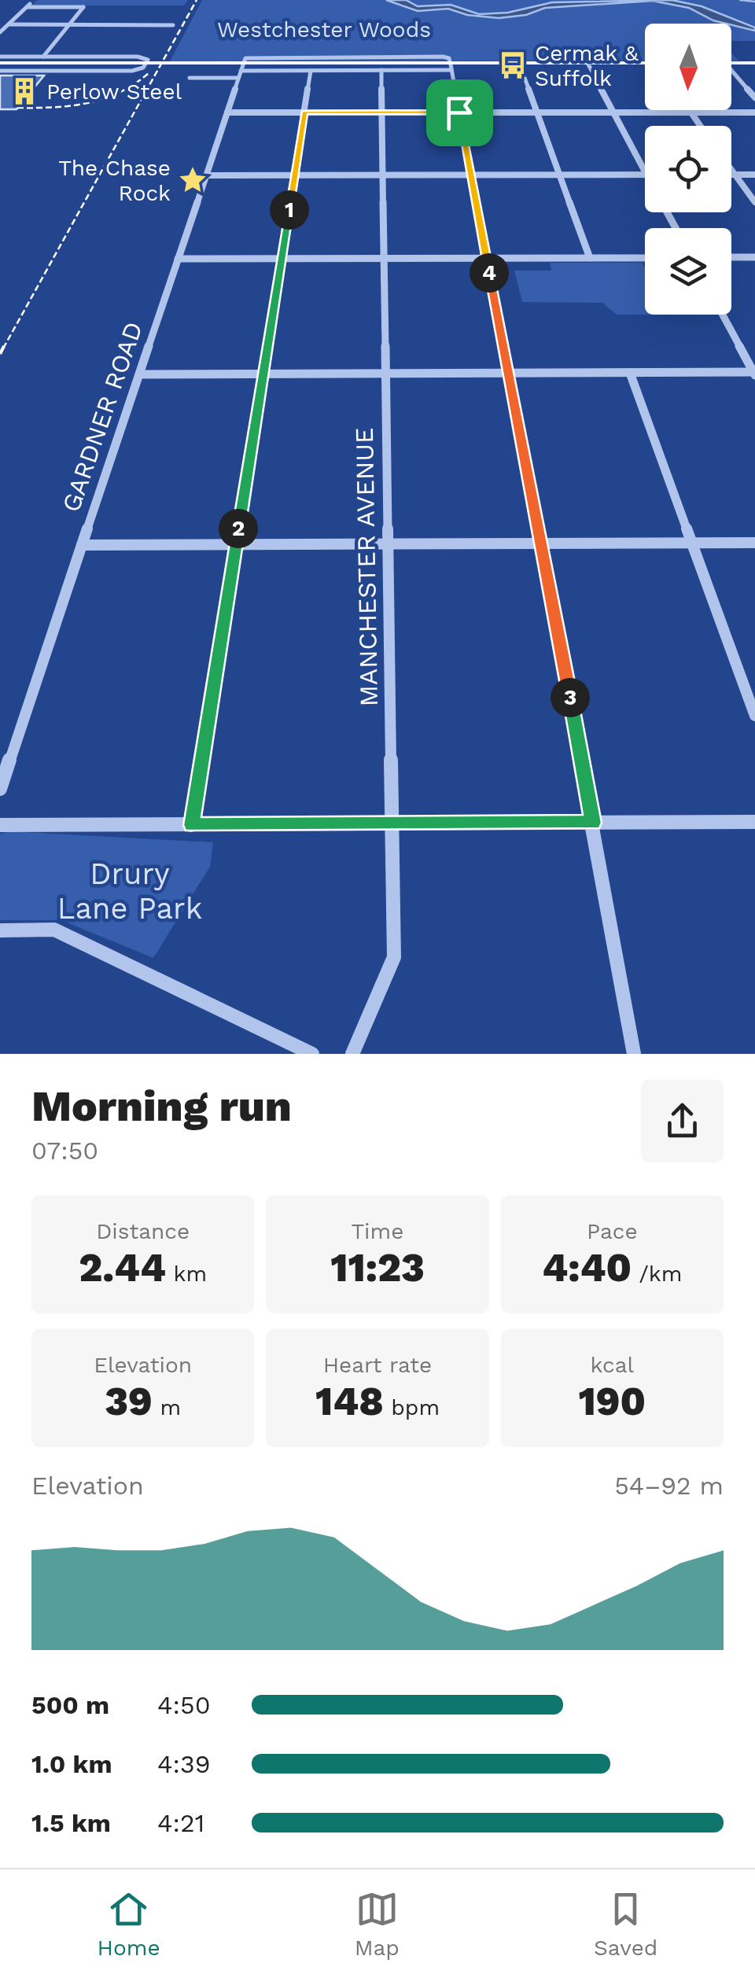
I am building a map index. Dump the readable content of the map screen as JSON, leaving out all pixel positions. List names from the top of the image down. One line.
{"streets":{"street":["GARDNER ROAD","MANCHESTER AVENUE"]},"parks":["Westchester Woods","Drury Lane Park"],"places":{"bus stop":["Cermak & Suffolk"],"building":["Perlow Steel"],"place":["The Chase Rock"]},"north":"bottom","page":{"pins":["1","4","2","3"],"heading":["Morning run","07:50"],"stats":[["Distance","2.44 km"],["Time","11:23"],["Pace","4:40 /km"],["Elevation","39 m"],["Heart rate","148 bpm"],["kcal","190"]],"chart":["Elevation","54–92 m"],"list":[{"name":"500 m","note":"4:50"},{"name":"1.0 km","note":"4:39"},{"name":"1.5 km","note":"4:21"}],"tabs":["Home","Map","Saved"]}}
